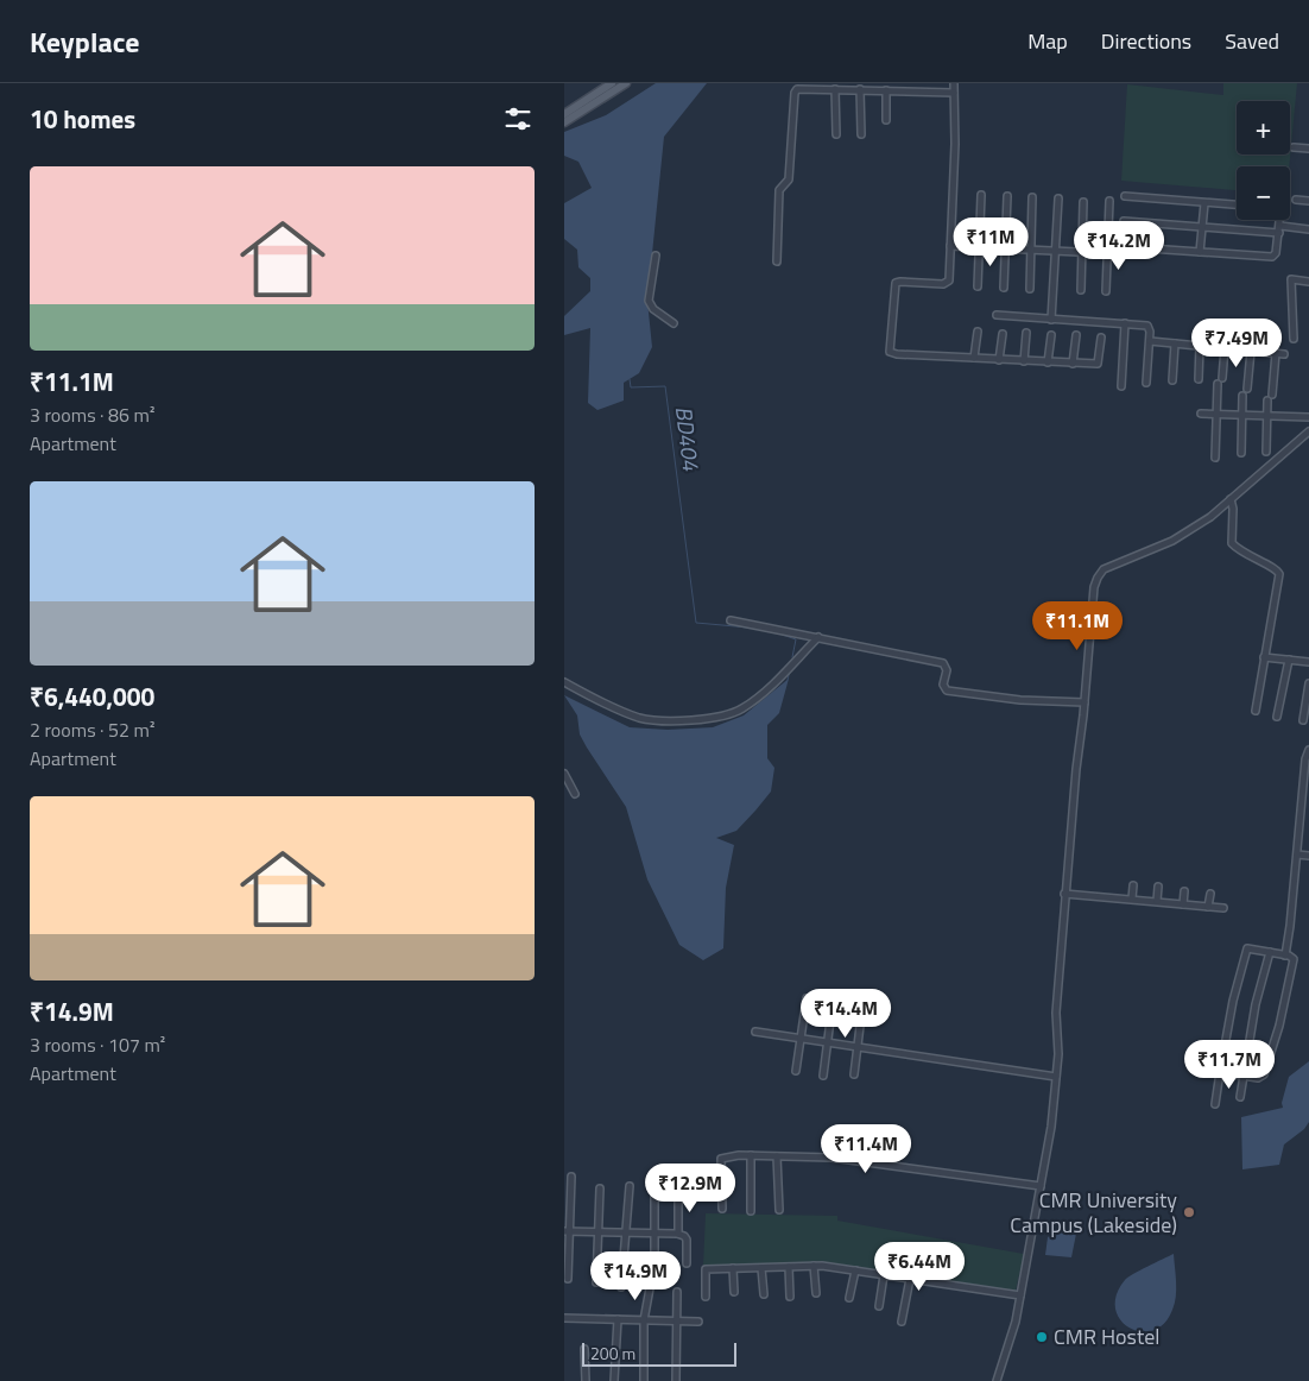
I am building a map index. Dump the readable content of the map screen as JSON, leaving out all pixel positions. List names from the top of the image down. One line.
{"water":["BD404"],"places":["CMR University Campus (Lakeside)","CMR Hostel"],"scale_bar":"200 m","page":{"header":"Keyplace","nav":["Map","Directions","Saved"],"heading":"10 homes","map_buttons":["+","−"],"list":[{"name":"₹11.1M","note":"3 rooms · 86 m² · Apartment"},{"name":"₹6,440,000","note":"2 rooms · 52 m² · Apartment"},{"name":"₹14.9M","note":"3 rooms · 107 m² · Apartment"}],"price":["₹11M","₹14.2M","₹7.49M","₹11.1M","₹14.4M","₹11.7M","₹11.4M","₹12.9M","₹6.44M","₹14.9M"],"scale":"200 m"}}
